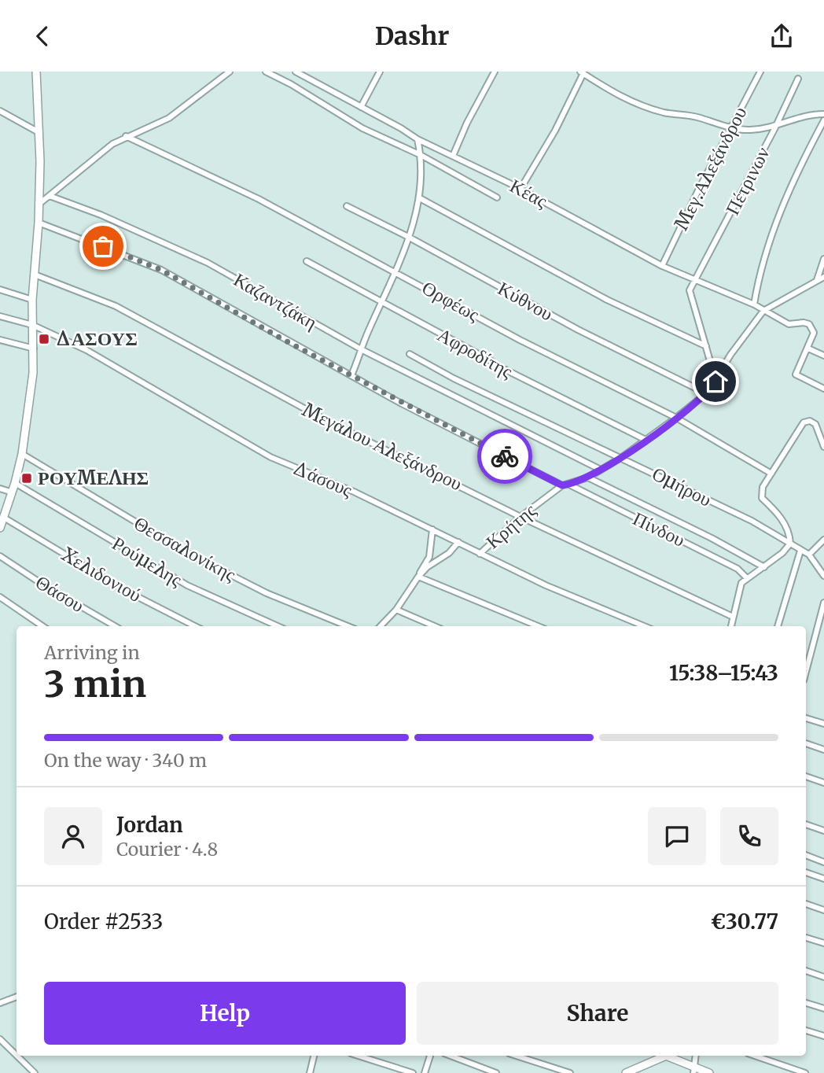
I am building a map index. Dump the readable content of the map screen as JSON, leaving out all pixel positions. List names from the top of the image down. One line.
{"streets":{"street":["Μεγ.Αλεξάνδρου","Πέτρινων","Κέας","Καζαντζάκη","Ορφέως","Κύθνου","Αφροδίτης","Μεγάλου Αλεξάνδρου","Δάσους","Ομήρου","Κρήτης","Πίνδου","Θεσσαλονίκης","Ρούμελης","Χελιδονιού","Θάσου"]},"crossings":[["Μεγ.Αλεξάνδρου","Κέας"],["Πέτρινων","Κέας"],["Μεγάλου Αλεξάνδρου","Κρήτης"],["Δάσους","Κρήτης"]],"places":{"transit":["ΔΑΣΟΥΣ","ΡΟΥΜΕΛΗΣ"]},"page":{"header":"Dashr","heading":["3 min","Arriving in","15:38–15:43"],"panel":["Jordan","Courier · 4.8","Order #2533","€30.77"],"bar":"On the way · 340 m","buttons":["Help","Share"]}}
